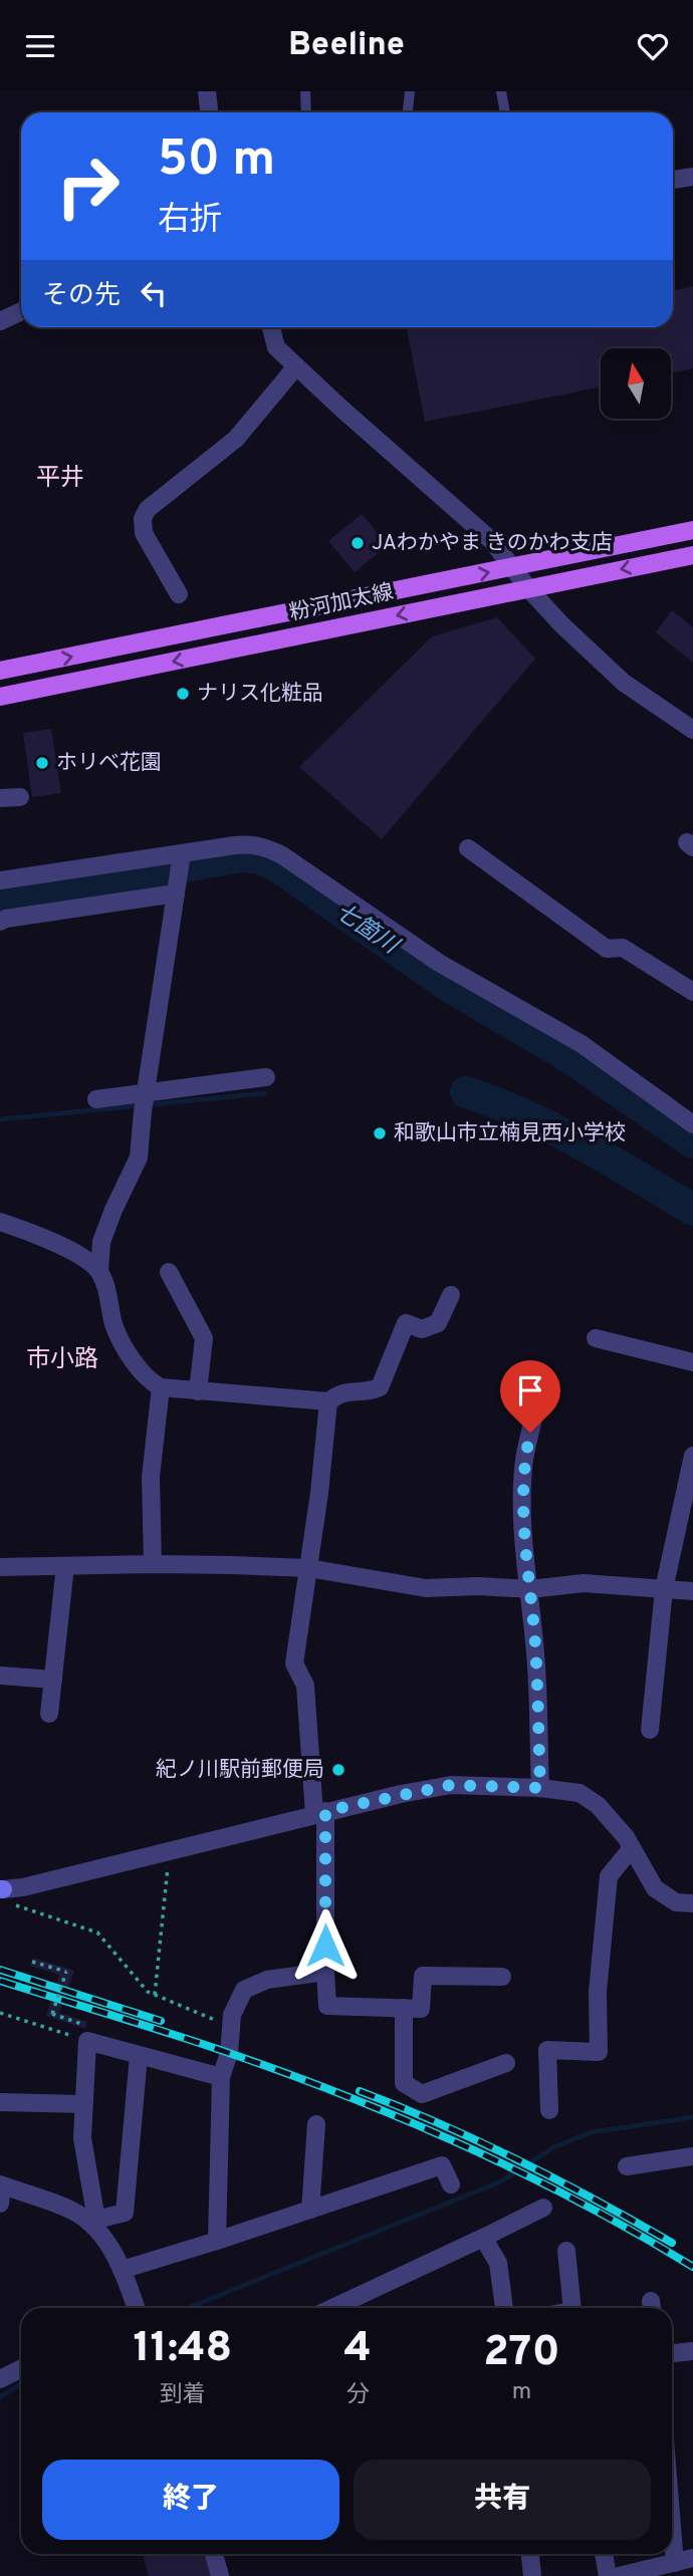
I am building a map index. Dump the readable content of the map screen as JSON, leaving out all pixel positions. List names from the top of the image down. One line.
{"streets":{"main road":["粉河加太線"]},"districts":["平井","市小路"],"water":["七箇川"],"places":["JAわかやま きのかわ支店","ナリス化粧品","ホリベ花園","和歌山市立楠見西小学校","紀ノ川駅前郵便局"],"north":"top","page":{"header":"Beeline","turn":["50 m","右折"],"then":"その先","eta":["11:48","到着","4","分","270","m"],"buttons":["終了","共有"]}}
